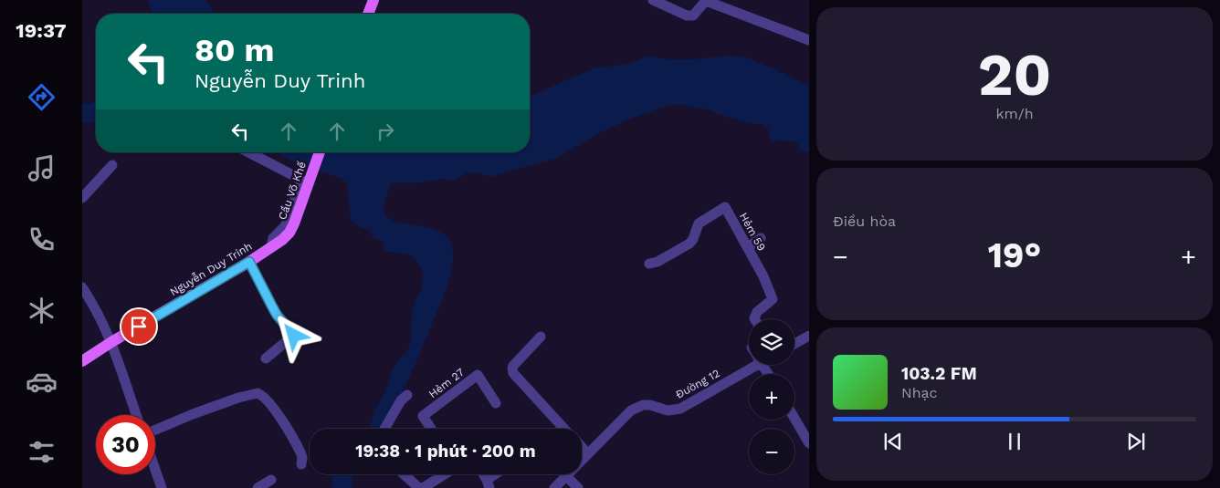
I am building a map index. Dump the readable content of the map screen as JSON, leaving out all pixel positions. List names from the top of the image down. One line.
{"streets":{"main road":["Cầu Võ Khế","Nguyễn Duy Trinh"],"street":["Hẻm 59","Hẻm 27","Đường 12"]},"crossings":[["Cầu Võ Khế","Nguyễn Duy Trinh"]],"page":{"tabs":"19:37","tile":[["20","km/h"],"Điều hòa"],"turn":["80 m","Nguyễn Duy Trinh"],"heat":["−","19°","+"],"map_buttons":["+","−"],"song":["103.2 FM","Nhạc"],"limit":"30","trip":"19:38 · 1 phút · 200 m"}}
